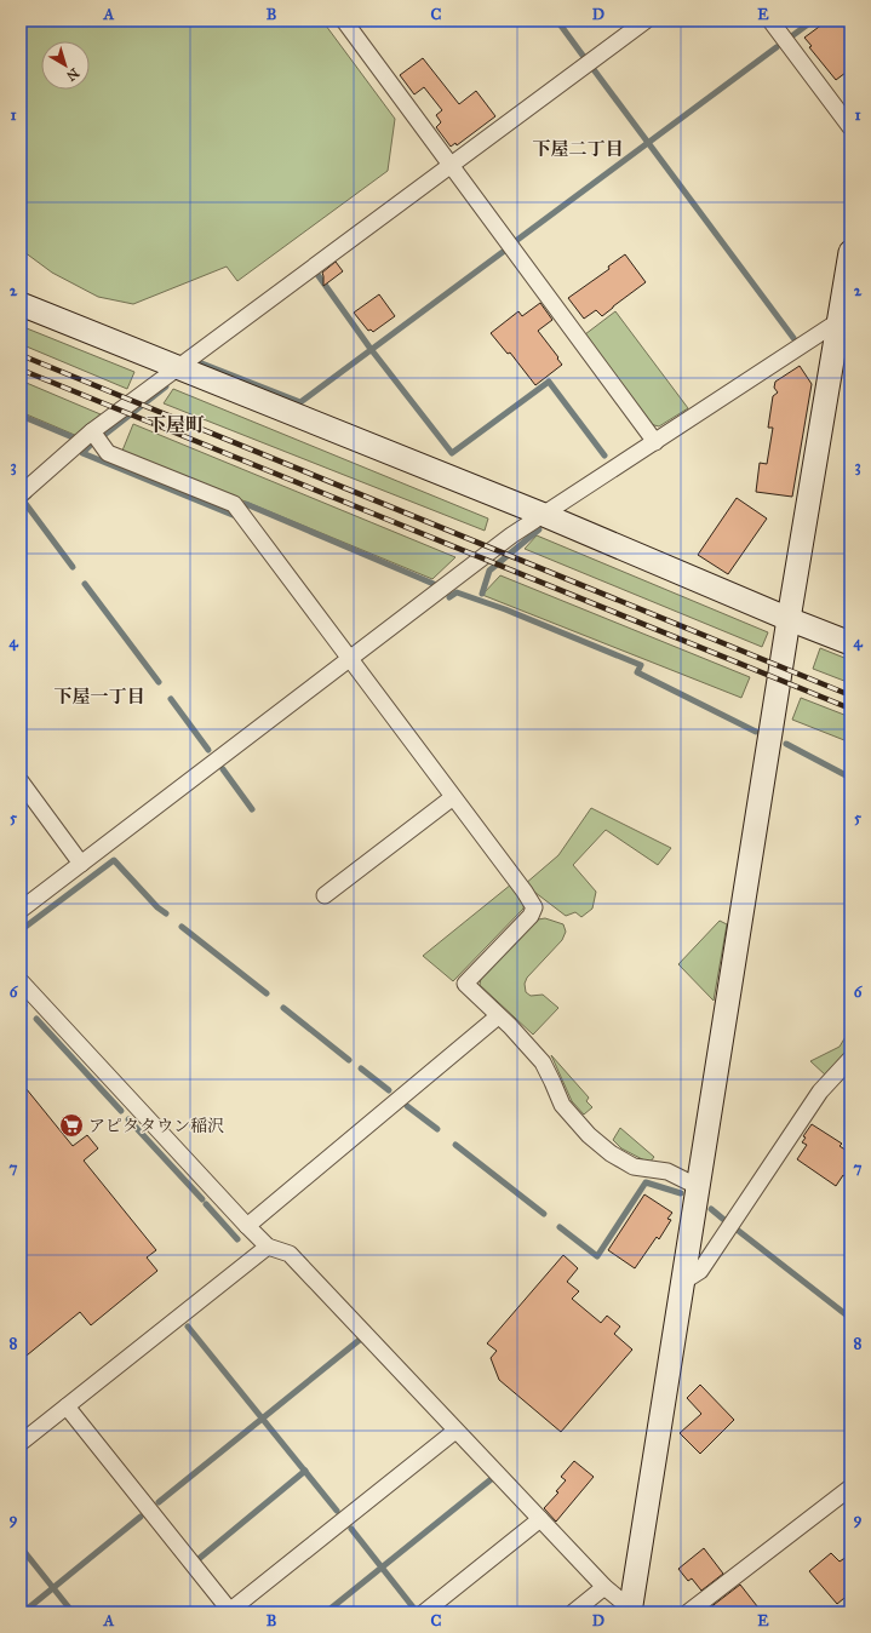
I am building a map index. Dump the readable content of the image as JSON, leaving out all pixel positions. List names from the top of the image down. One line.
{"districts":["下屋二丁目","下屋町","下屋一丁目"],"places":{"supermarket":["アピタタウン稲沢"]},"north":"bottom right","grid":{"columns":["A","B","C","D","E"],"rows":["1","2","3","4","5","6","7","8","9"]}}
